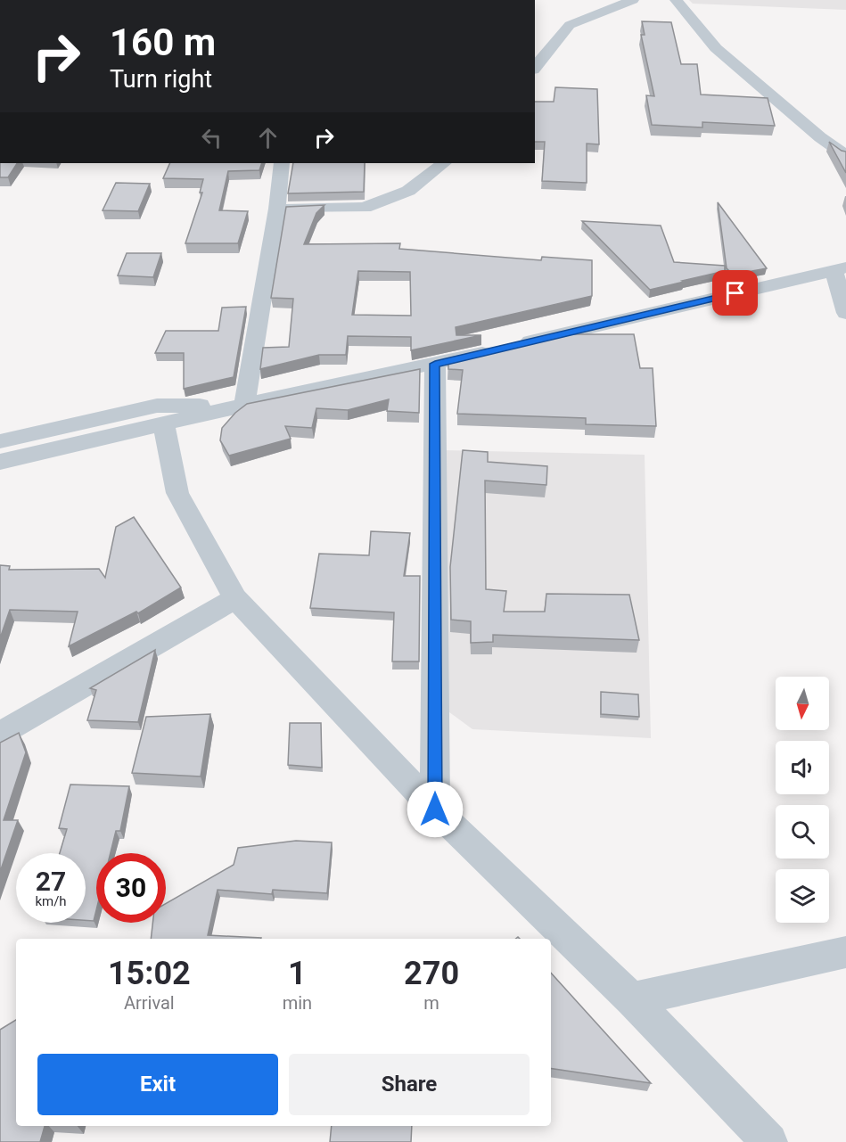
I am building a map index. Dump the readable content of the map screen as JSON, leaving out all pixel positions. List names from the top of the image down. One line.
{"north":"bottom","page":{"turn":["160 m","Turn right"],"speed":"27 km/h","limit":"30","eta":["15:02","Arrival","1","min","270","m"],"buttons":["Exit","Share"]}}
